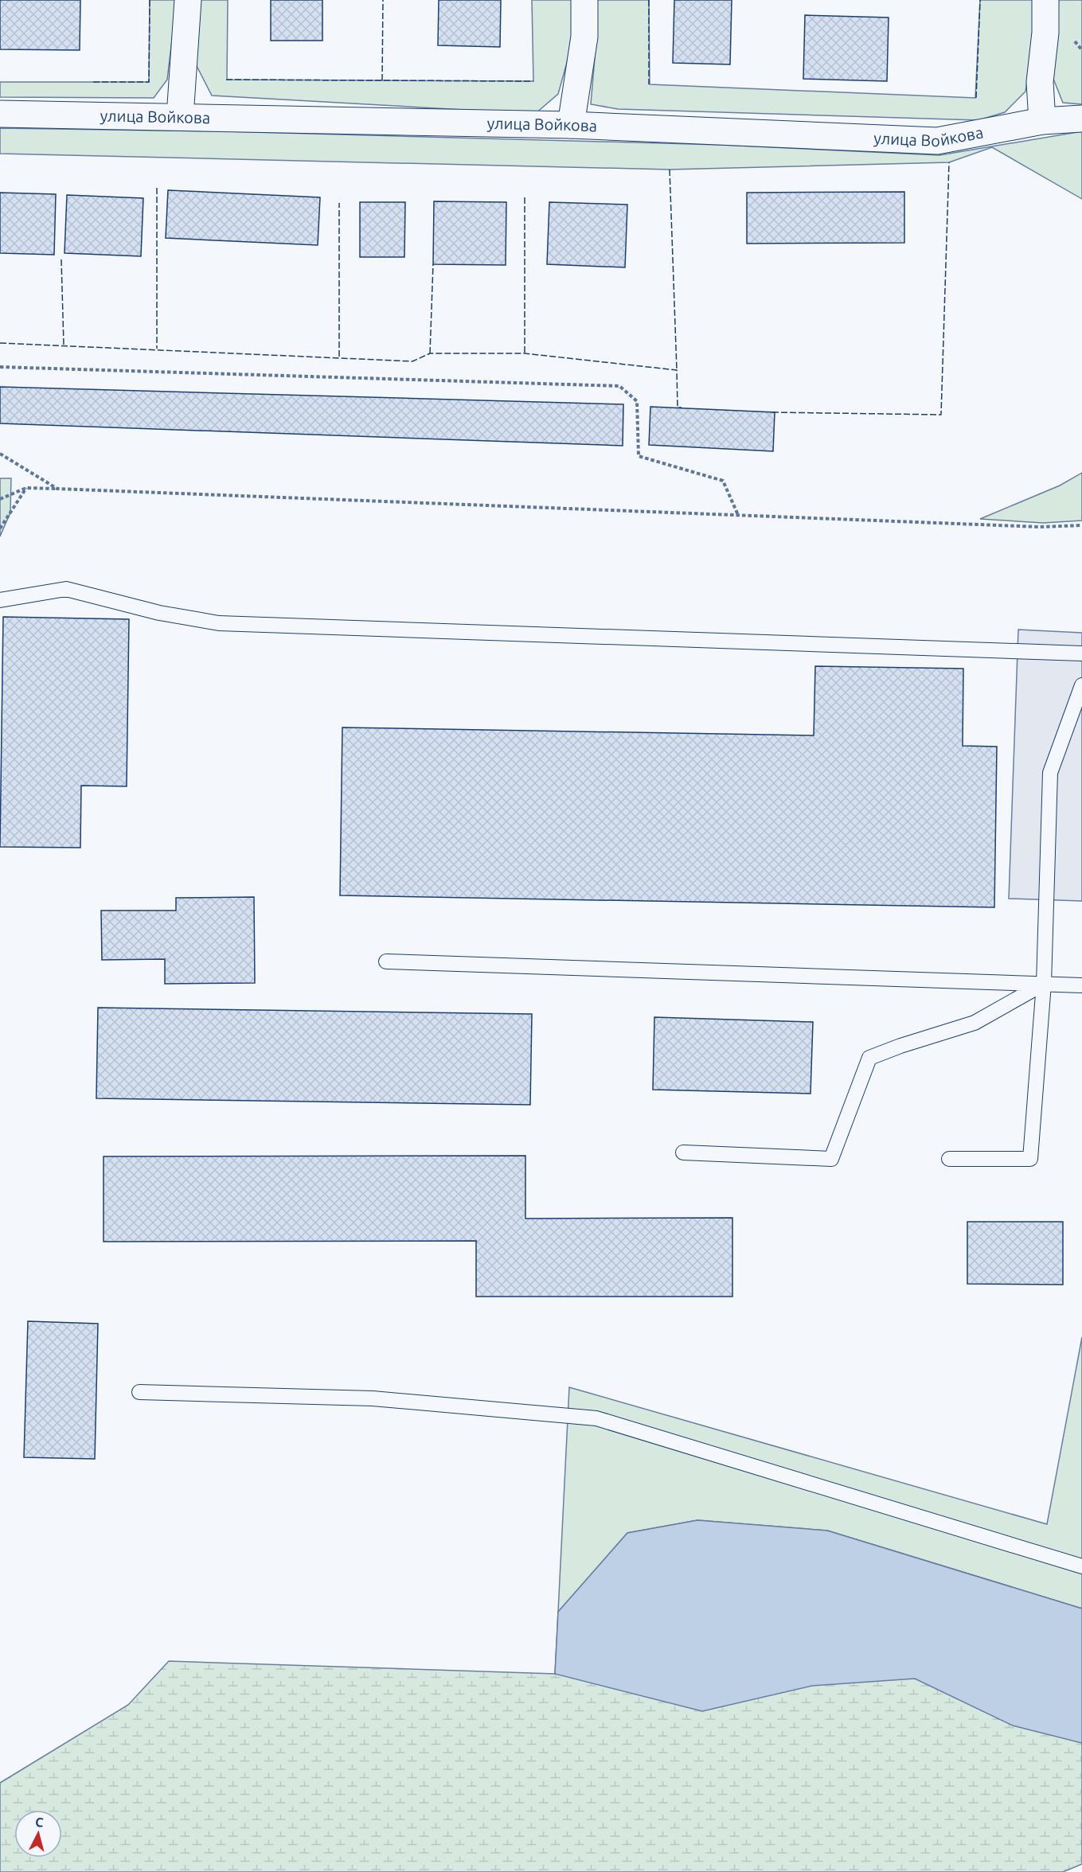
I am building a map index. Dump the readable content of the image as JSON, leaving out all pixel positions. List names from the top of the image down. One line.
{"streets":{"street":["улица Войкова"]},"north":"top"}
